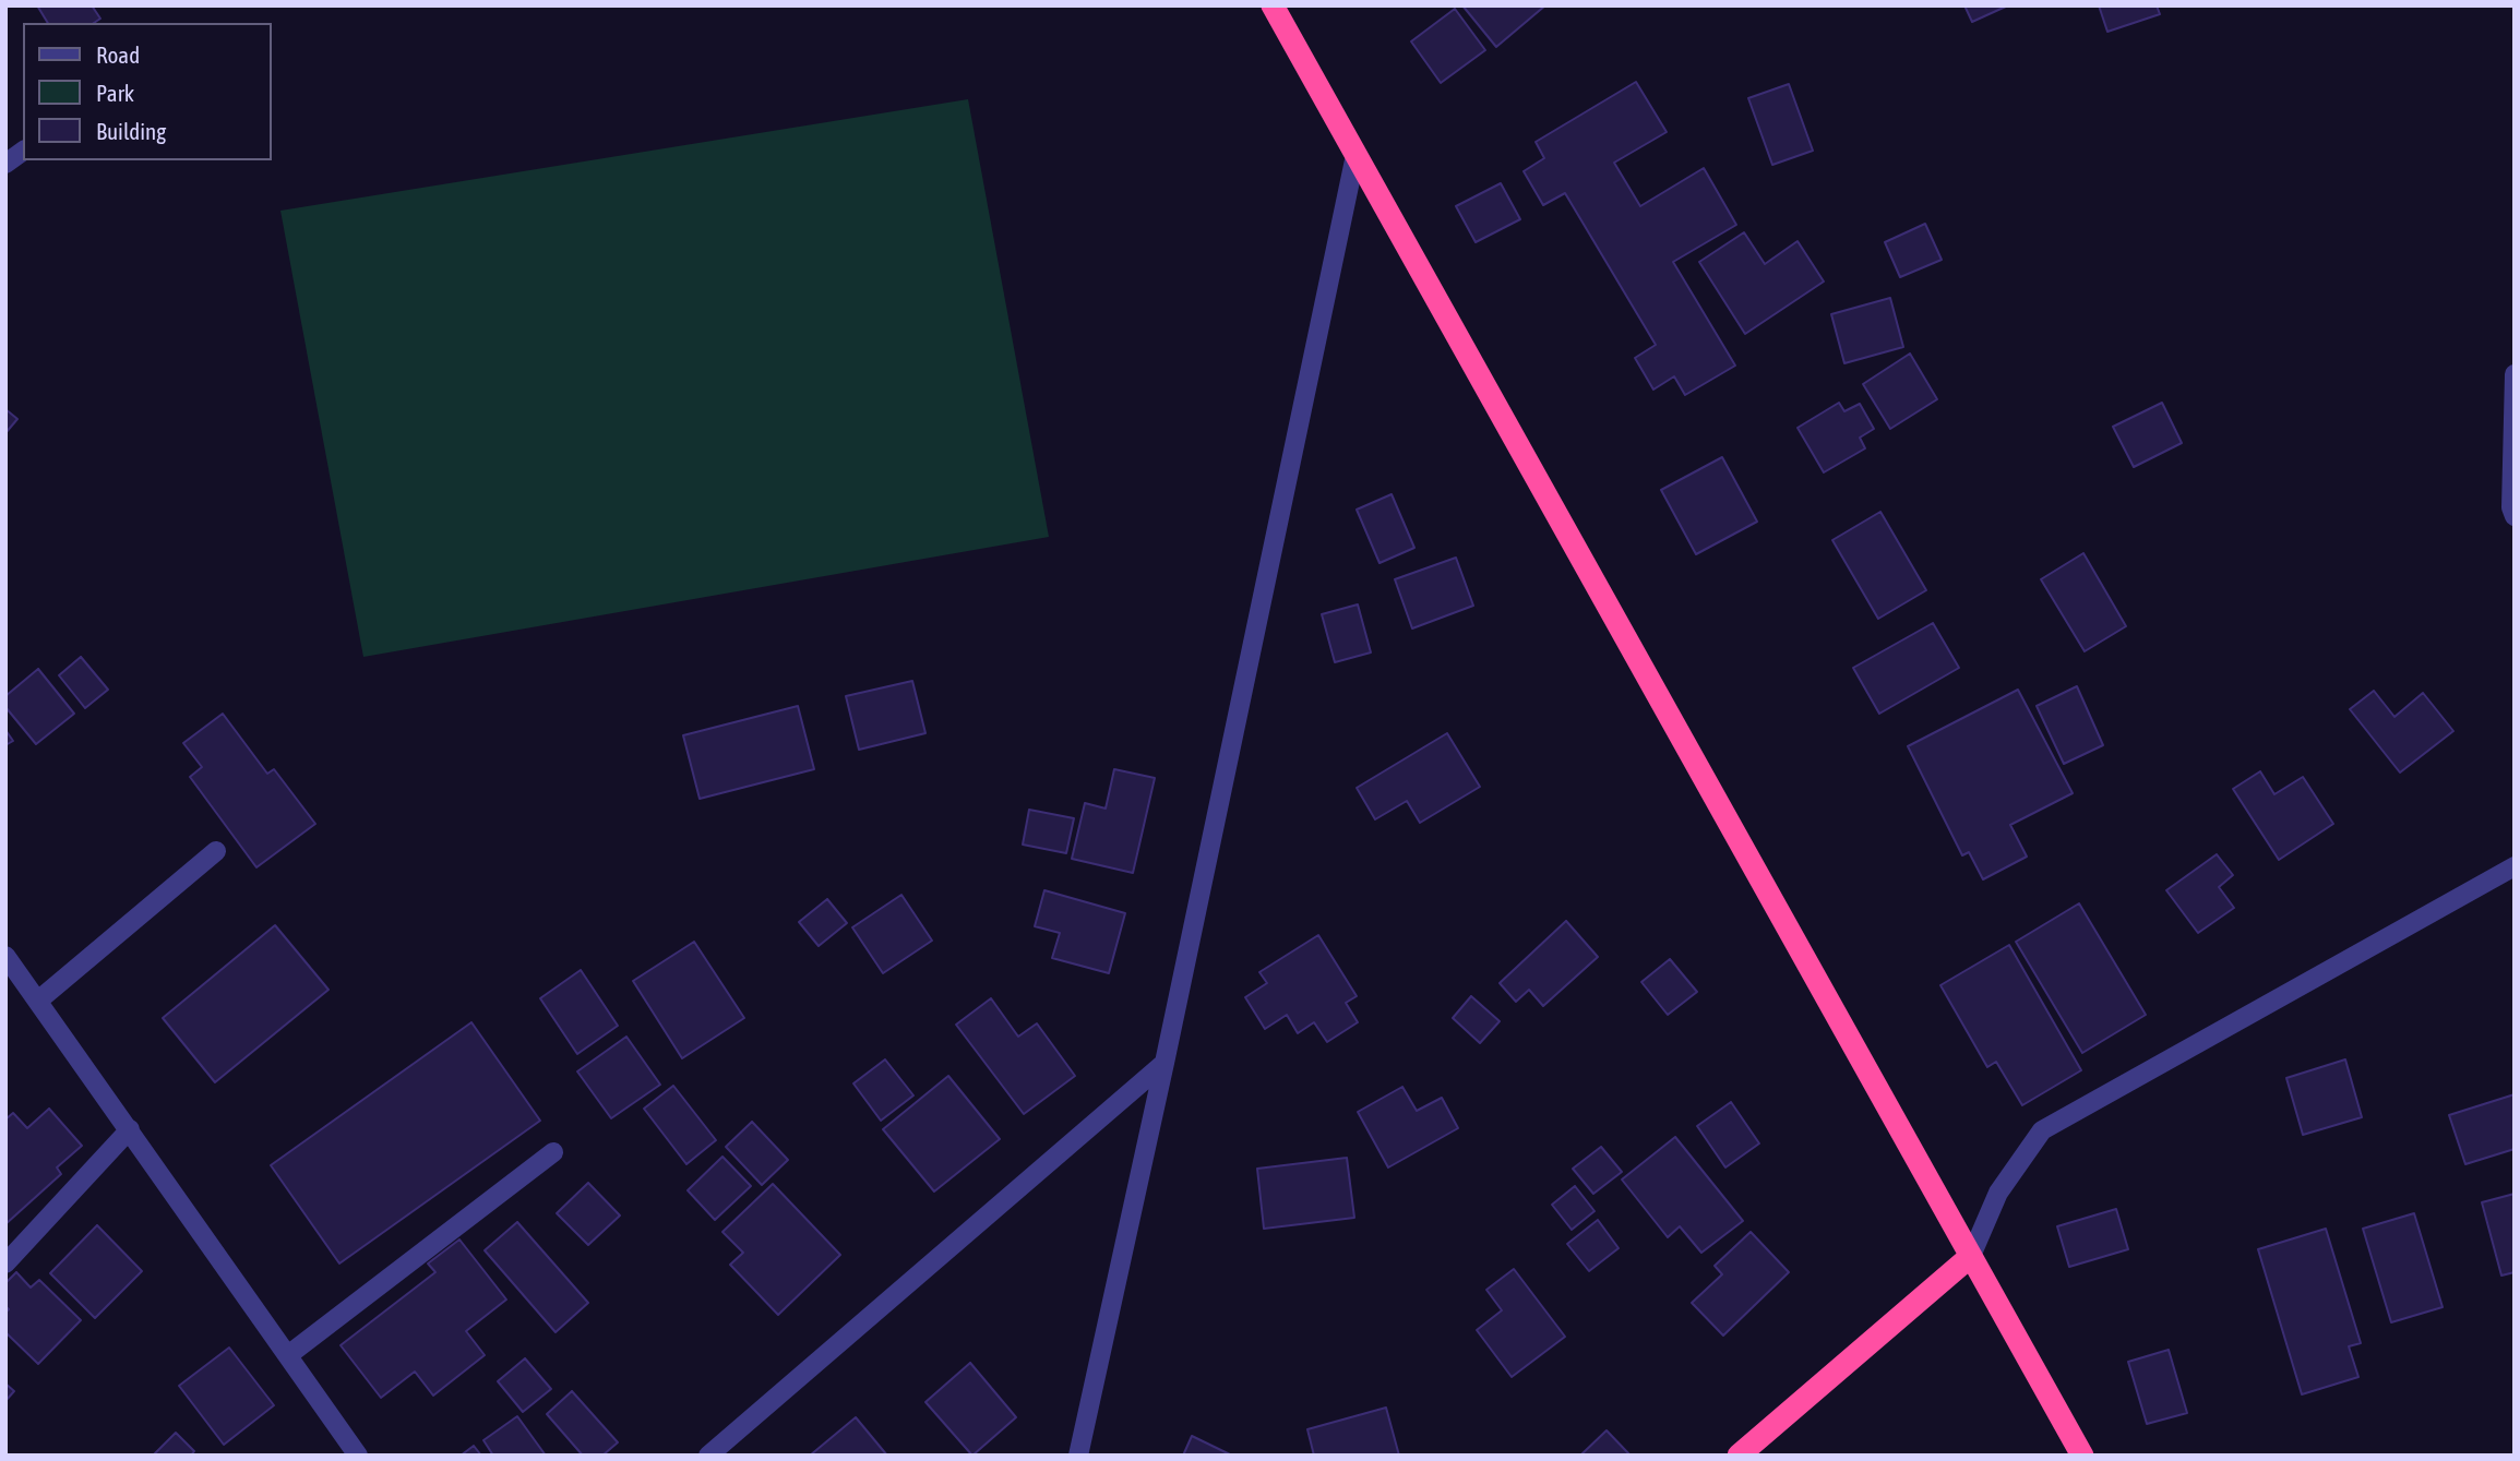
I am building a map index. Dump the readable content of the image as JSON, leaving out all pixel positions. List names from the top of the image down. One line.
{"legend":["Road","Park","Building"]}
